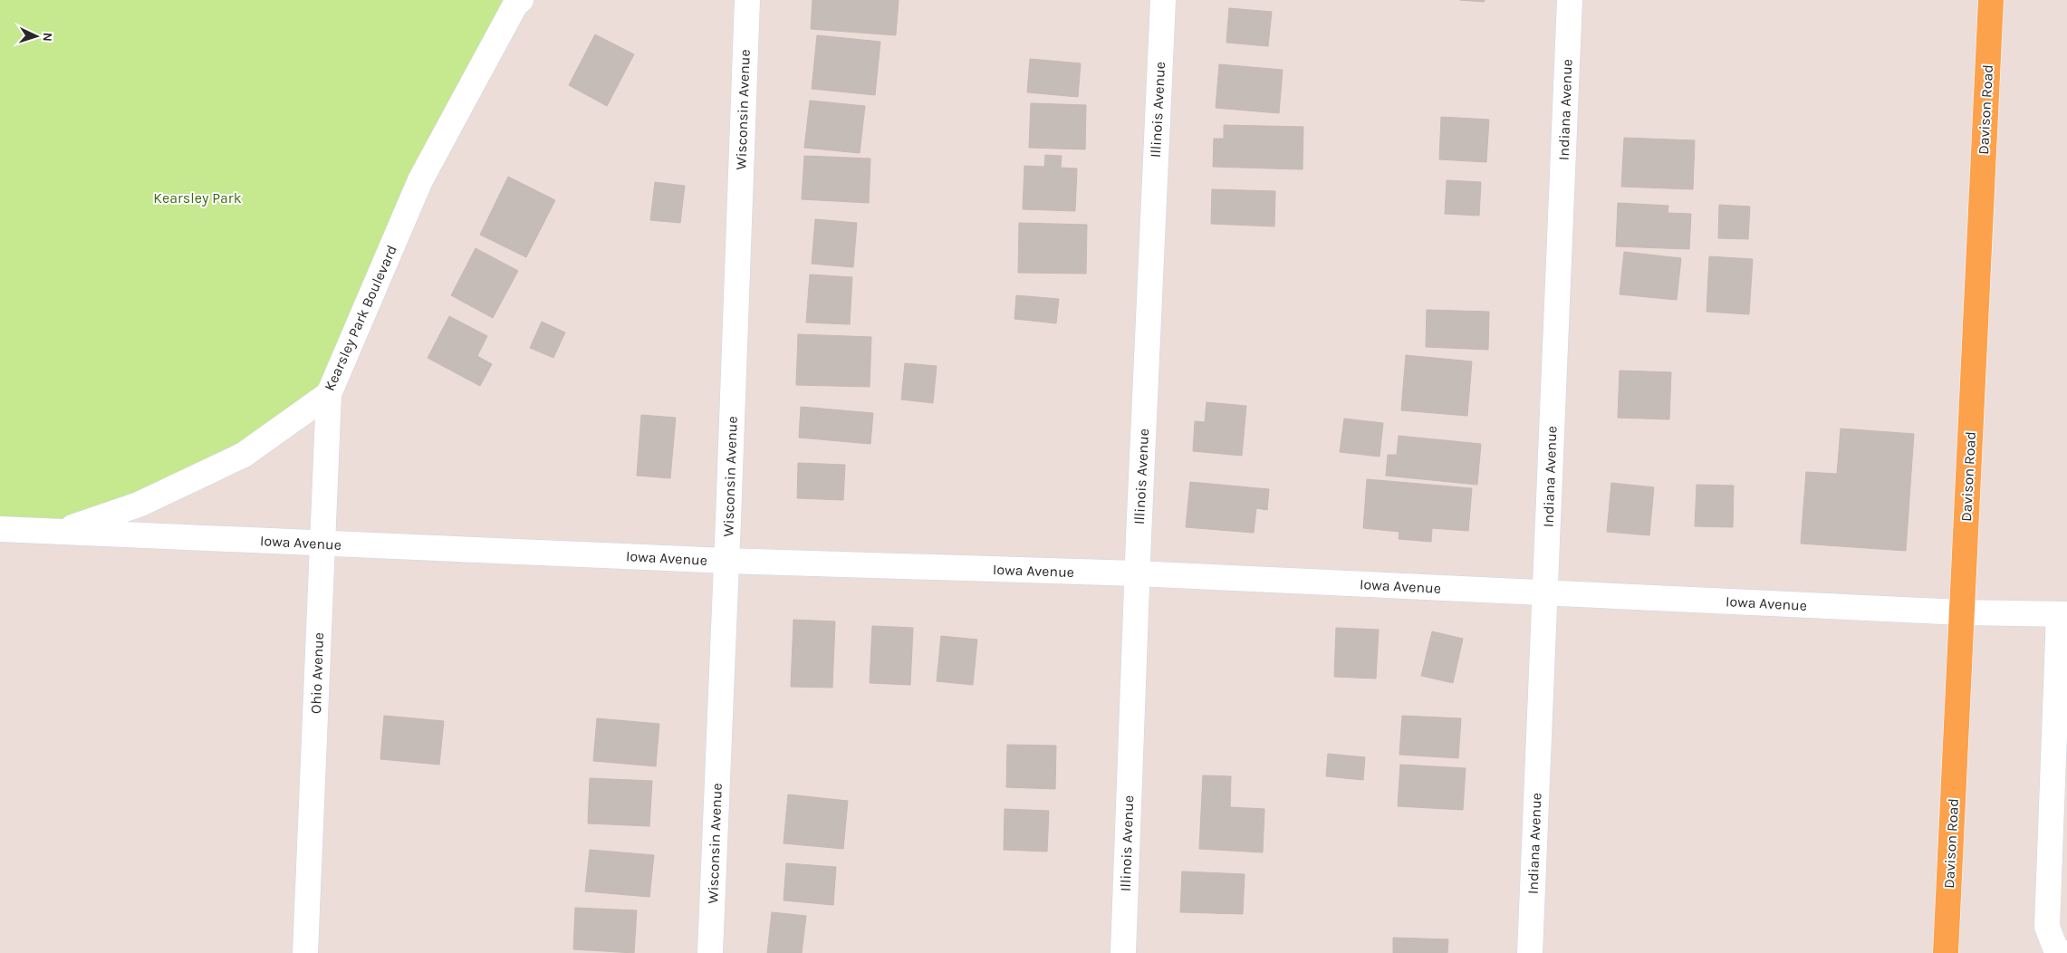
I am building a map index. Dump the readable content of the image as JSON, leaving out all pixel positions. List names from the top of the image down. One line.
{"streets":{"main road":["Davison Road"],"street":["Wisconsin Avenue","Illinois Avenue","Indiana Avenue","Kearsley Park Boulevard","Iowa Avenue","Ohio Avenue"]},"crossings":[["Wisconsin Avenue","Iowa Avenue"],["Illinois Avenue","Iowa Avenue"],["Indiana Avenue","Iowa Avenue"],["Davison Road","Iowa Avenue"],["Kearsley Park Boulevard","Iowa Avenue"],["Kearsley Park Boulevard","Ohio Avenue"],["Iowa Avenue","Ohio Avenue"]],"parks":["Kearsley Park"],"north":"right"}
